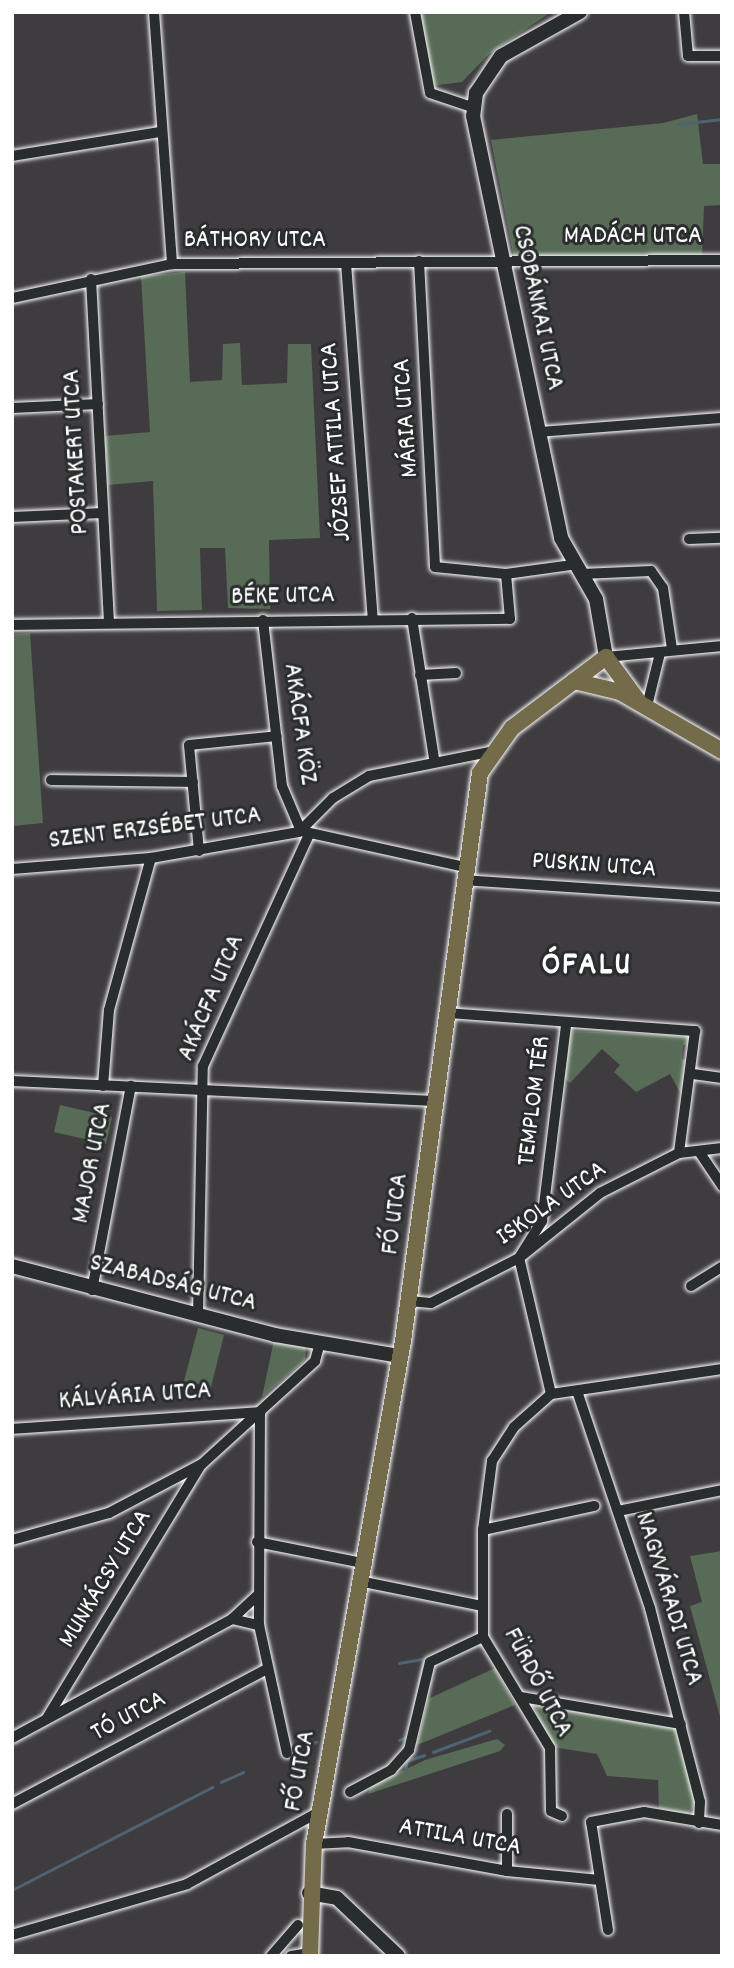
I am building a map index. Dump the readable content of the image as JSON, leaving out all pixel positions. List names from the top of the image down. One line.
{"streets":{"main road":["CSOBÁNKAI UTCA","FŐ UTCA","SZABADSÁG UTCA"],"street":["MADÁCH UTCA","BÁTHORY UTCA","MÁRIA UTCA","JÓZSEF ATTILA UTCA","POSTAKERT UTCA","BÉKE UTCA","AKÁCFA KÖZ","SZENT ERZSÉBET UTCA","PUSKIN UTCA","AKÁCFA UTCA","TEMPLOM TÉR","MAJOR UTCA","ISKOLA UTCA","KÁLVÁRIA UTCA","MUNKÁCSY UTCA","NAGYVÁRADI UTCA","FÜRDŐ UTCA","TÓ UTCA","ATTILA UTCA"]},"crossings":[["MADÁCH UTCA","BÁTHORY UTCA"],["MADÁCH UTCA","CSOBÁNKAI UTCA"],["BÁTHORY UTCA","CSOBÁNKAI UTCA"],["BÁTHORY UTCA","MÁRIA UTCA"],["BÁTHORY UTCA","JÓZSEF ATTILA UTCA"],["BÁTHORY UTCA","POSTAKERT UTCA"],["MÁRIA UTCA","BÉKE UTCA"],["JÓZSEF ATTILA UTCA","BÉKE UTCA"],["POSTAKERT UTCA","BÉKE UTCA"],["BÉKE UTCA","AKÁCFA KÖZ"],["AKÁCFA KÖZ","SZENT ERZSÉBET UTCA"],["AKÁCFA KÖZ","PUSKIN UTCA"],["AKÁCFA KÖZ","AKÁCFA UTCA"],["SZENT ERZSÉBET UTCA","PUSKIN UTCA"],["SZENT ERZSÉBET UTCA","AKÁCFA UTCA"],["SZENT ERZSÉBET UTCA","FŐ UTCA"],["PUSKIN UTCA","AKÁCFA UTCA"],["PUSKIN UTCA","FŐ UTCA"],["AKÁCFA UTCA","SZABADSÁG UTCA"],["TEMPLOM TÉR","ISKOLA UTCA"],["MAJOR UTCA","SZABADSÁG UTCA"],["ISKOLA UTCA","FŐ UTCA"],["FŐ UTCA","SZABADSÁG UTCA"],["FŐ UTCA","ATTILA UTCA"]],"districts":["ÓFALU"]}
